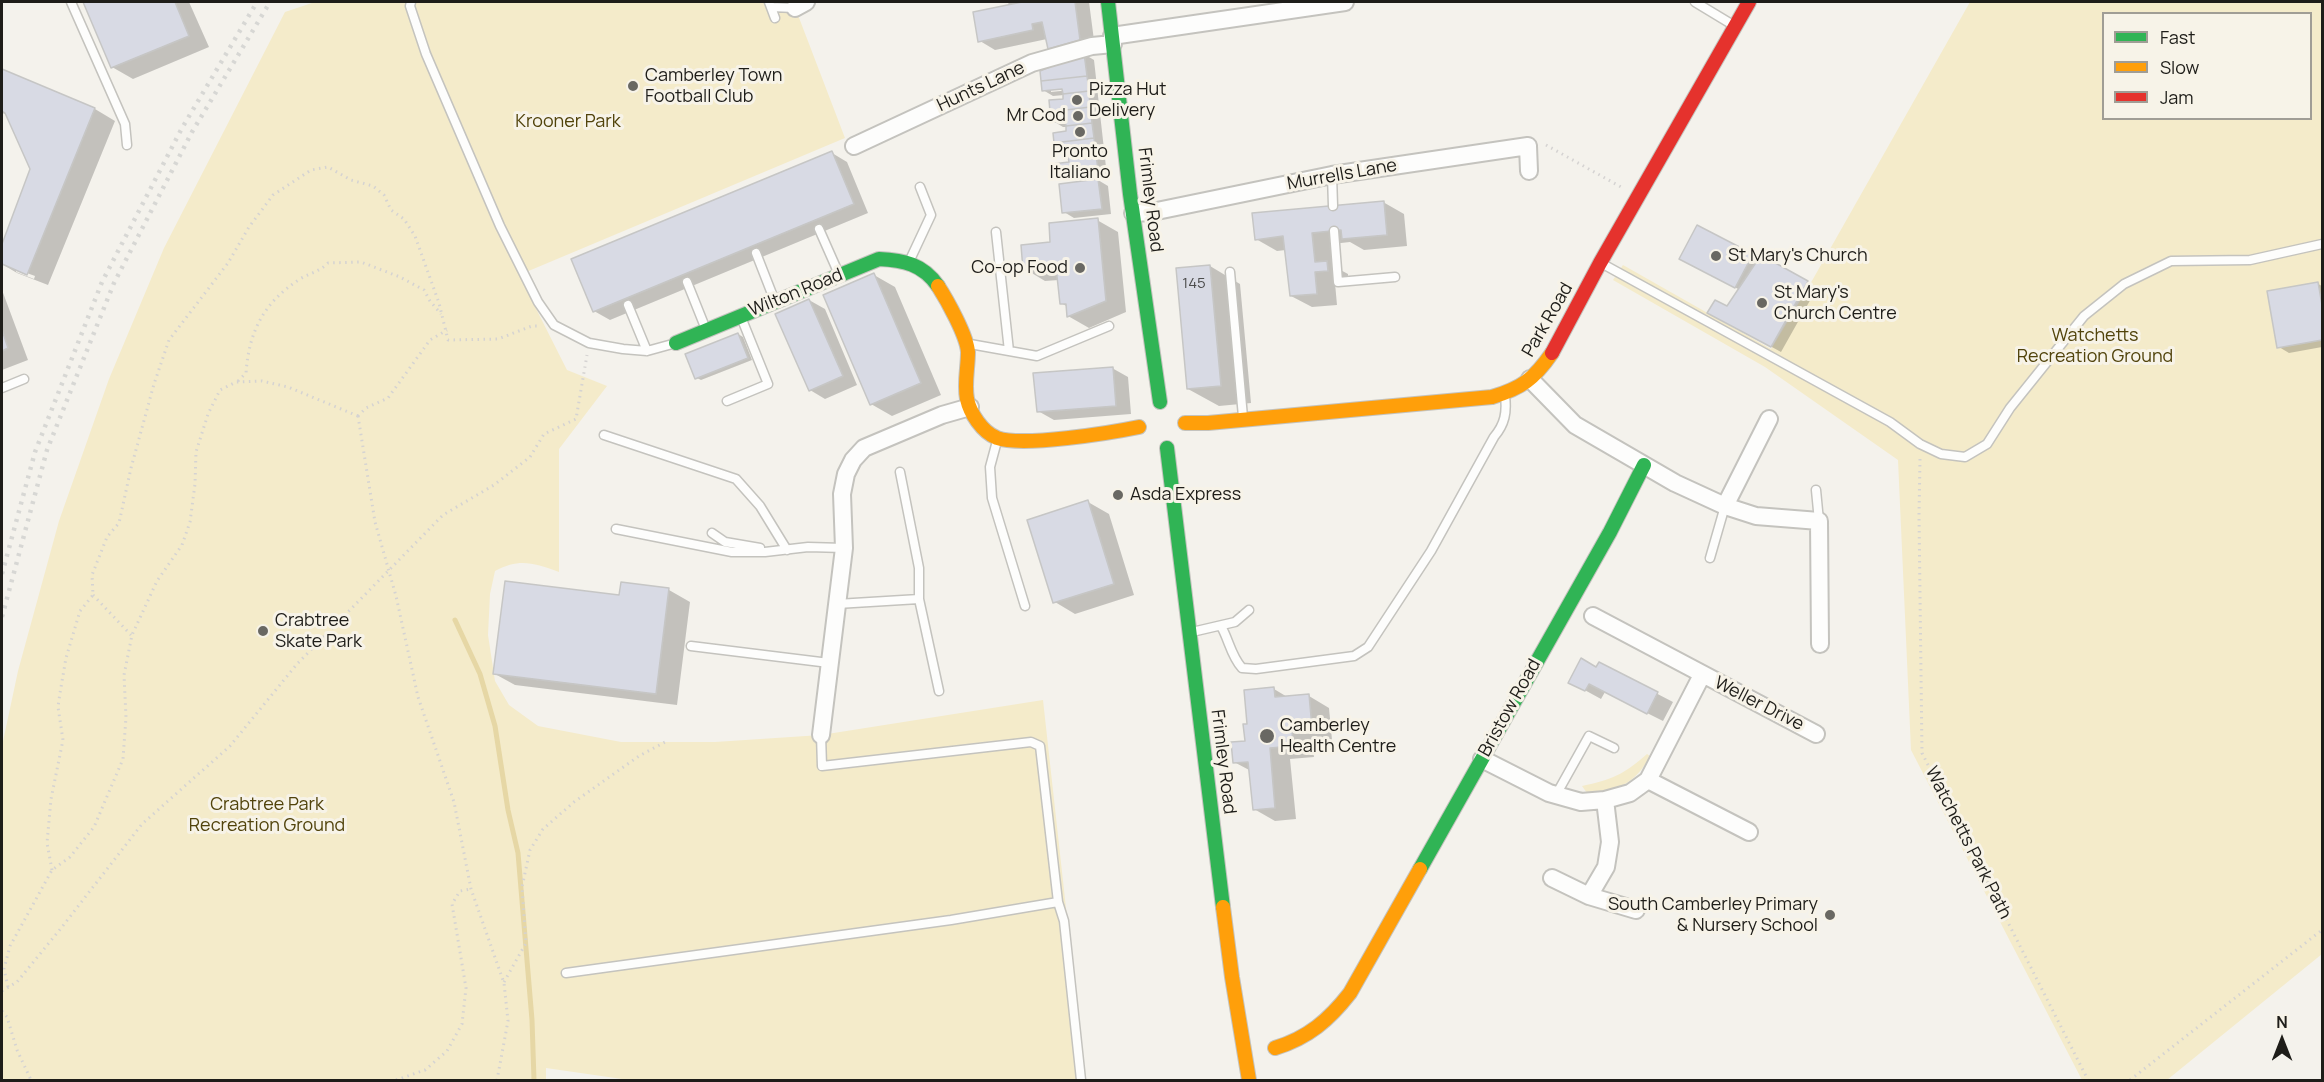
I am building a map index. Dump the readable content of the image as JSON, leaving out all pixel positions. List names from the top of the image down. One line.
{"streets":{"street":["Hunts Lane","Murrells Lane","Frimley Road","Wilton Road","Park Road","Weller Drive","Bristow Road"],"path":["Watchetts Park Path"]},"crossings":[["Hunts Lane","Frimley Road"],["Murrells Lane","Frimley Road"],["Frimley Road","Park Road"]],"parks":["Krooner Park","Watchetts Recreation Ground","Crabtree Park Recreation Ground"],"places":["Camberley Town Football Club","Pizza Hut Delivery","Mr Cod","Pronto Italiano","St Mary's Church","Co-op Food","St Mary's Church Centre","Asda Express","Crabtree Skate Park","Camberley Health Centre","South Camberley Primary & Nursery School"],"house_numbers":["145"],"legend":["Fast","Slow","Jam"],"north":"top"}
